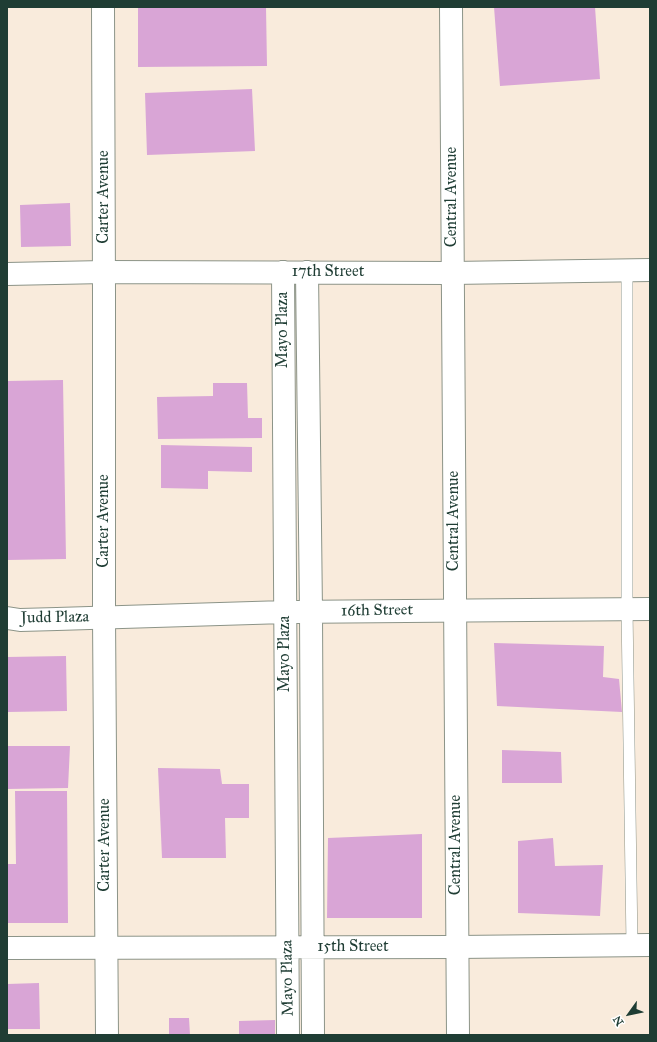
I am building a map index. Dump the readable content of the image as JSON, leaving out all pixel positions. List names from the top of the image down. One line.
{"streets":{"street":["Carter Avenue","Central Avenue","17th Street","Mayo Plaza","16th Street","Judd Plaza","15th Street"]},"crossings":[["Carter Avenue","17th Street"],["Carter Avenue","16th Street"],["Carter Avenue","Judd Plaza"],["Carter Avenue","15th Street"],["Central Avenue","17th Street"],["Central Avenue","16th Street"],["Central Avenue","15th Street"],["17th Street","Mayo Plaza"],["Mayo Plaza","16th Street"],["Mayo Plaza","15th Street"],["16th Street","Judd Plaza"]],"north":"bottom left"}
